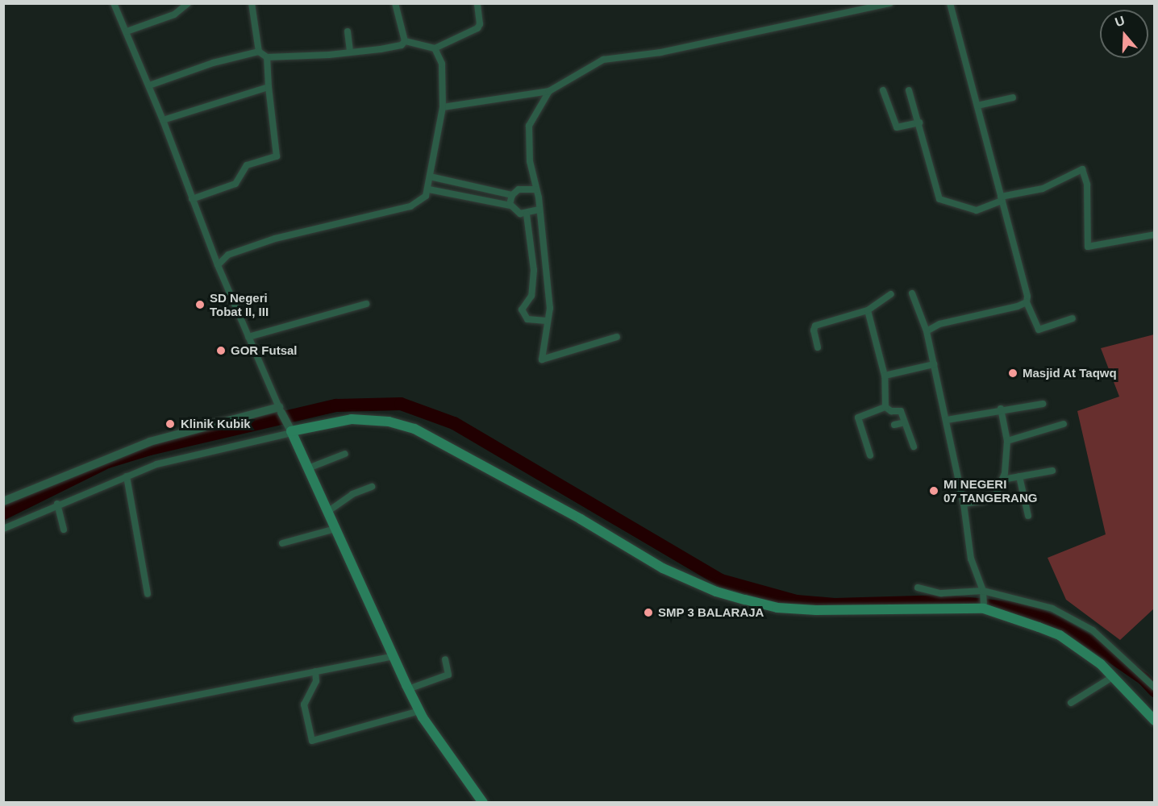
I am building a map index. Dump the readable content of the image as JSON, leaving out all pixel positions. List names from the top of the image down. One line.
{"places":["SD Negeri Tobat II, III","GOR Futsal","Masjid At Taqwq","Klinik Kubik","MI NEGERI 07 TANGERANG","SMP 3 BALARAJA"],"north":"top"}
